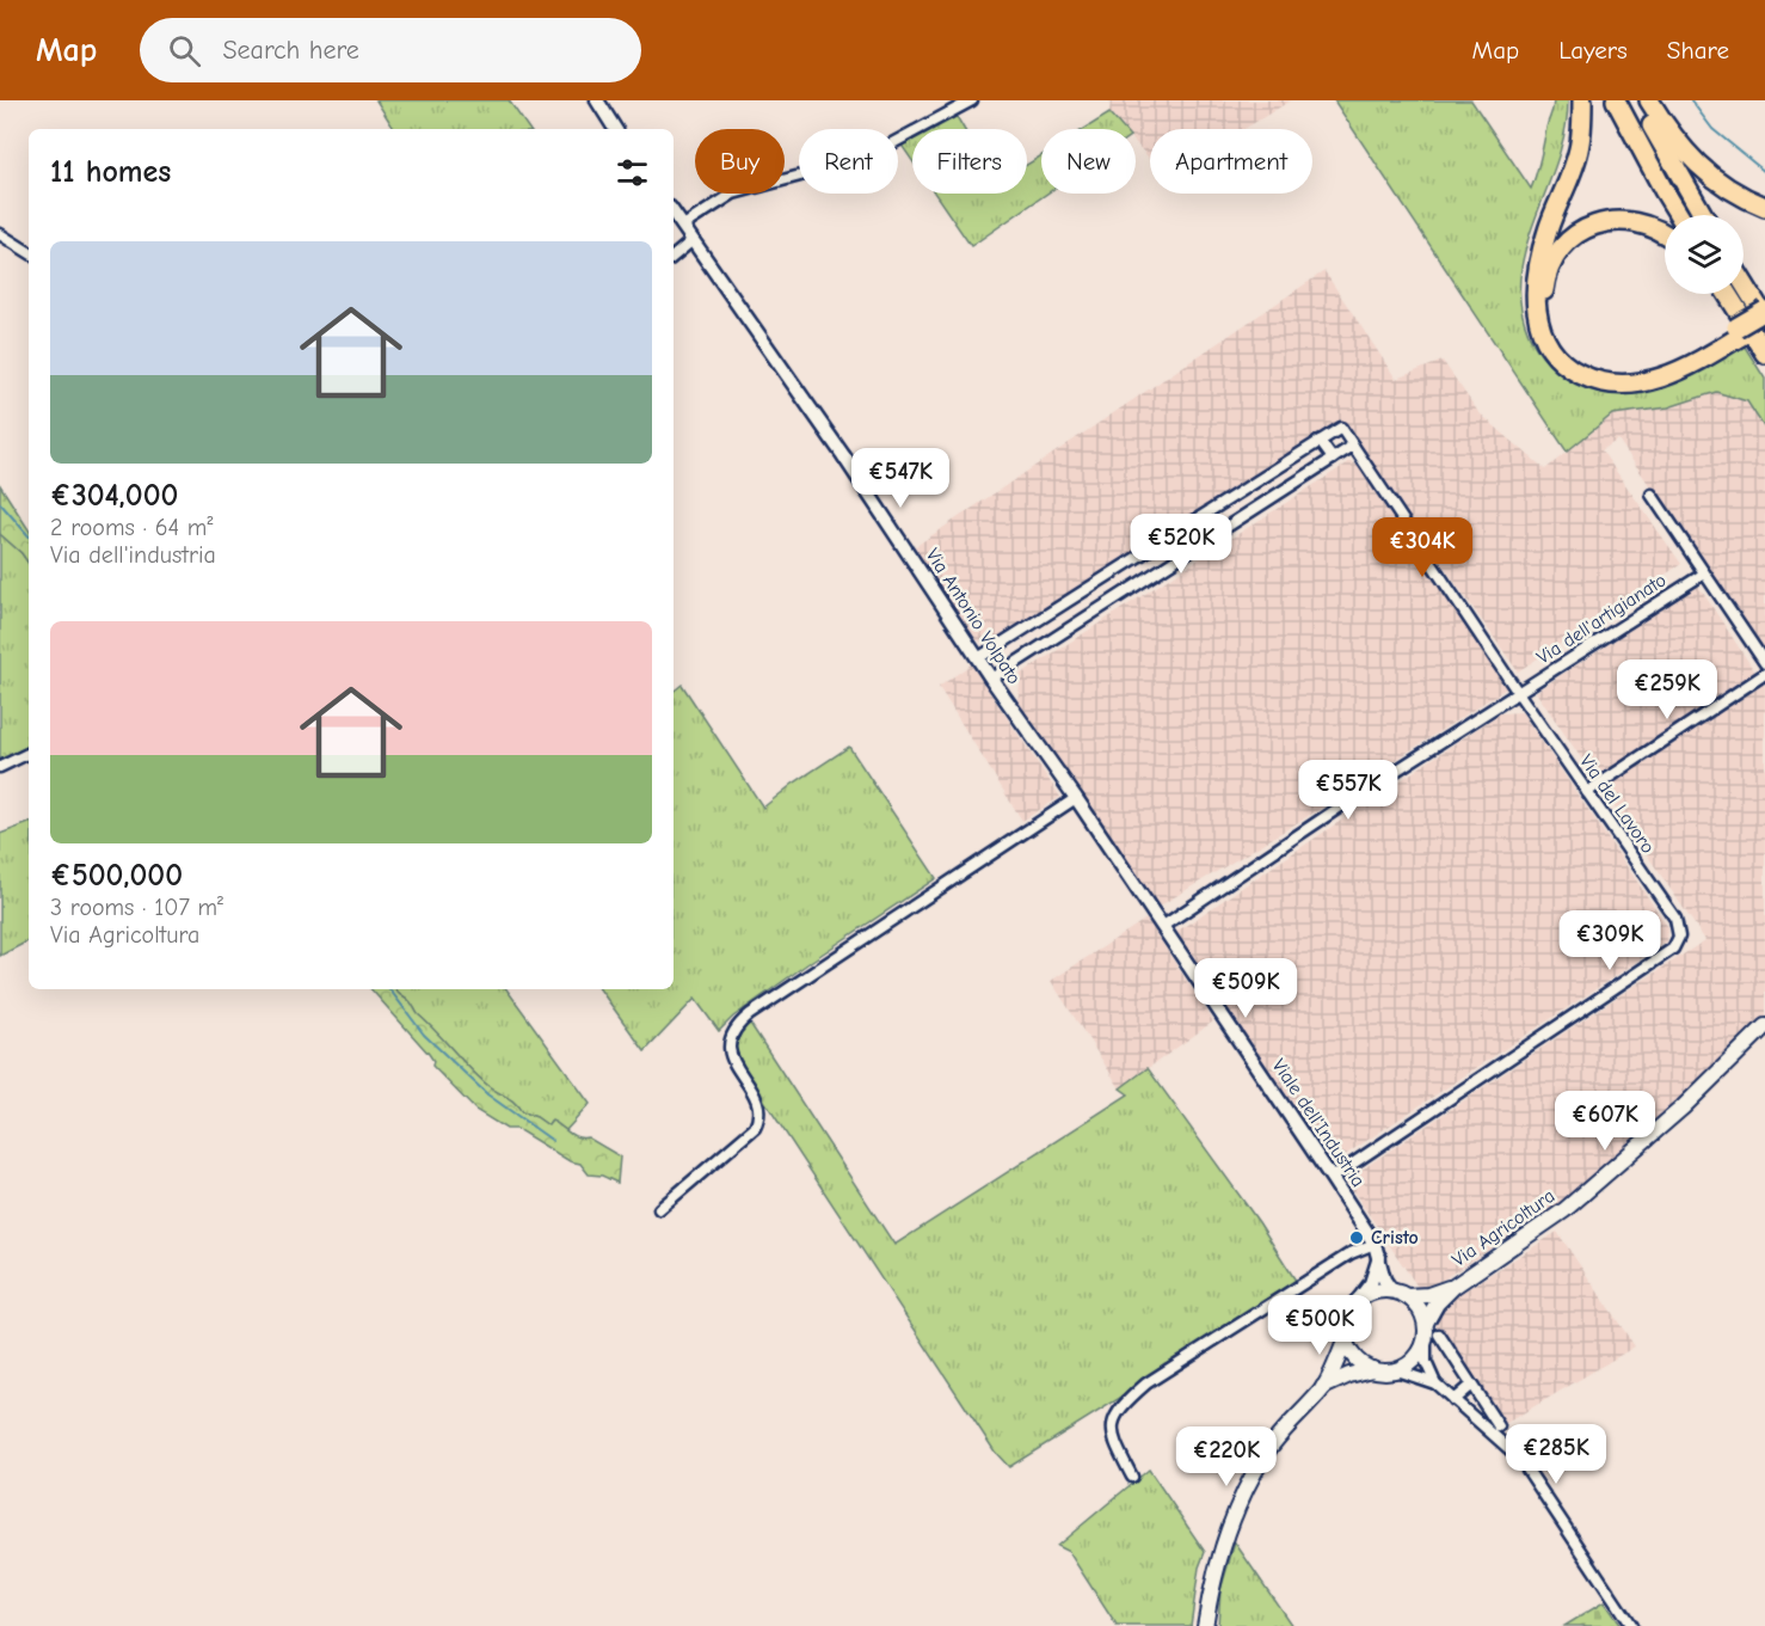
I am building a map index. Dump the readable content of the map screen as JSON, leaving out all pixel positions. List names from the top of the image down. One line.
{"streets":{"main road":["Via Agricoltura"],"street":["Via Antonio Volpato","Via dell'artigianato","Via del Lavoro","Viale dell'Industria"]},"crossings":[["Via Antonio Volpato","Viale dell'Industria"],["Via dell'artigianato","Via del Lavoro"],["Via del Lavoro","Viale dell'Industria"],["Viale dell'Industria","Via Agricoltura"]],"places":["Cristo"],"page":{"header":"Map","search":"Search here","nav":["Map","Layers","Share"],"chip":["Buy","Rent","Filters","New","Apartment"],"heading":"11 homes","list":[{"name":"€304,000","note":"2 rooms · 64 m² · Via dell'industria"},{"name":"€500,000","note":"3 rooms · 107 m² · Via Agricoltura"}],"price":["€547K","€520K","€304K","€259K","€557K","€309K","€509K","€607K","€500K","€285K","€220K"]}}
